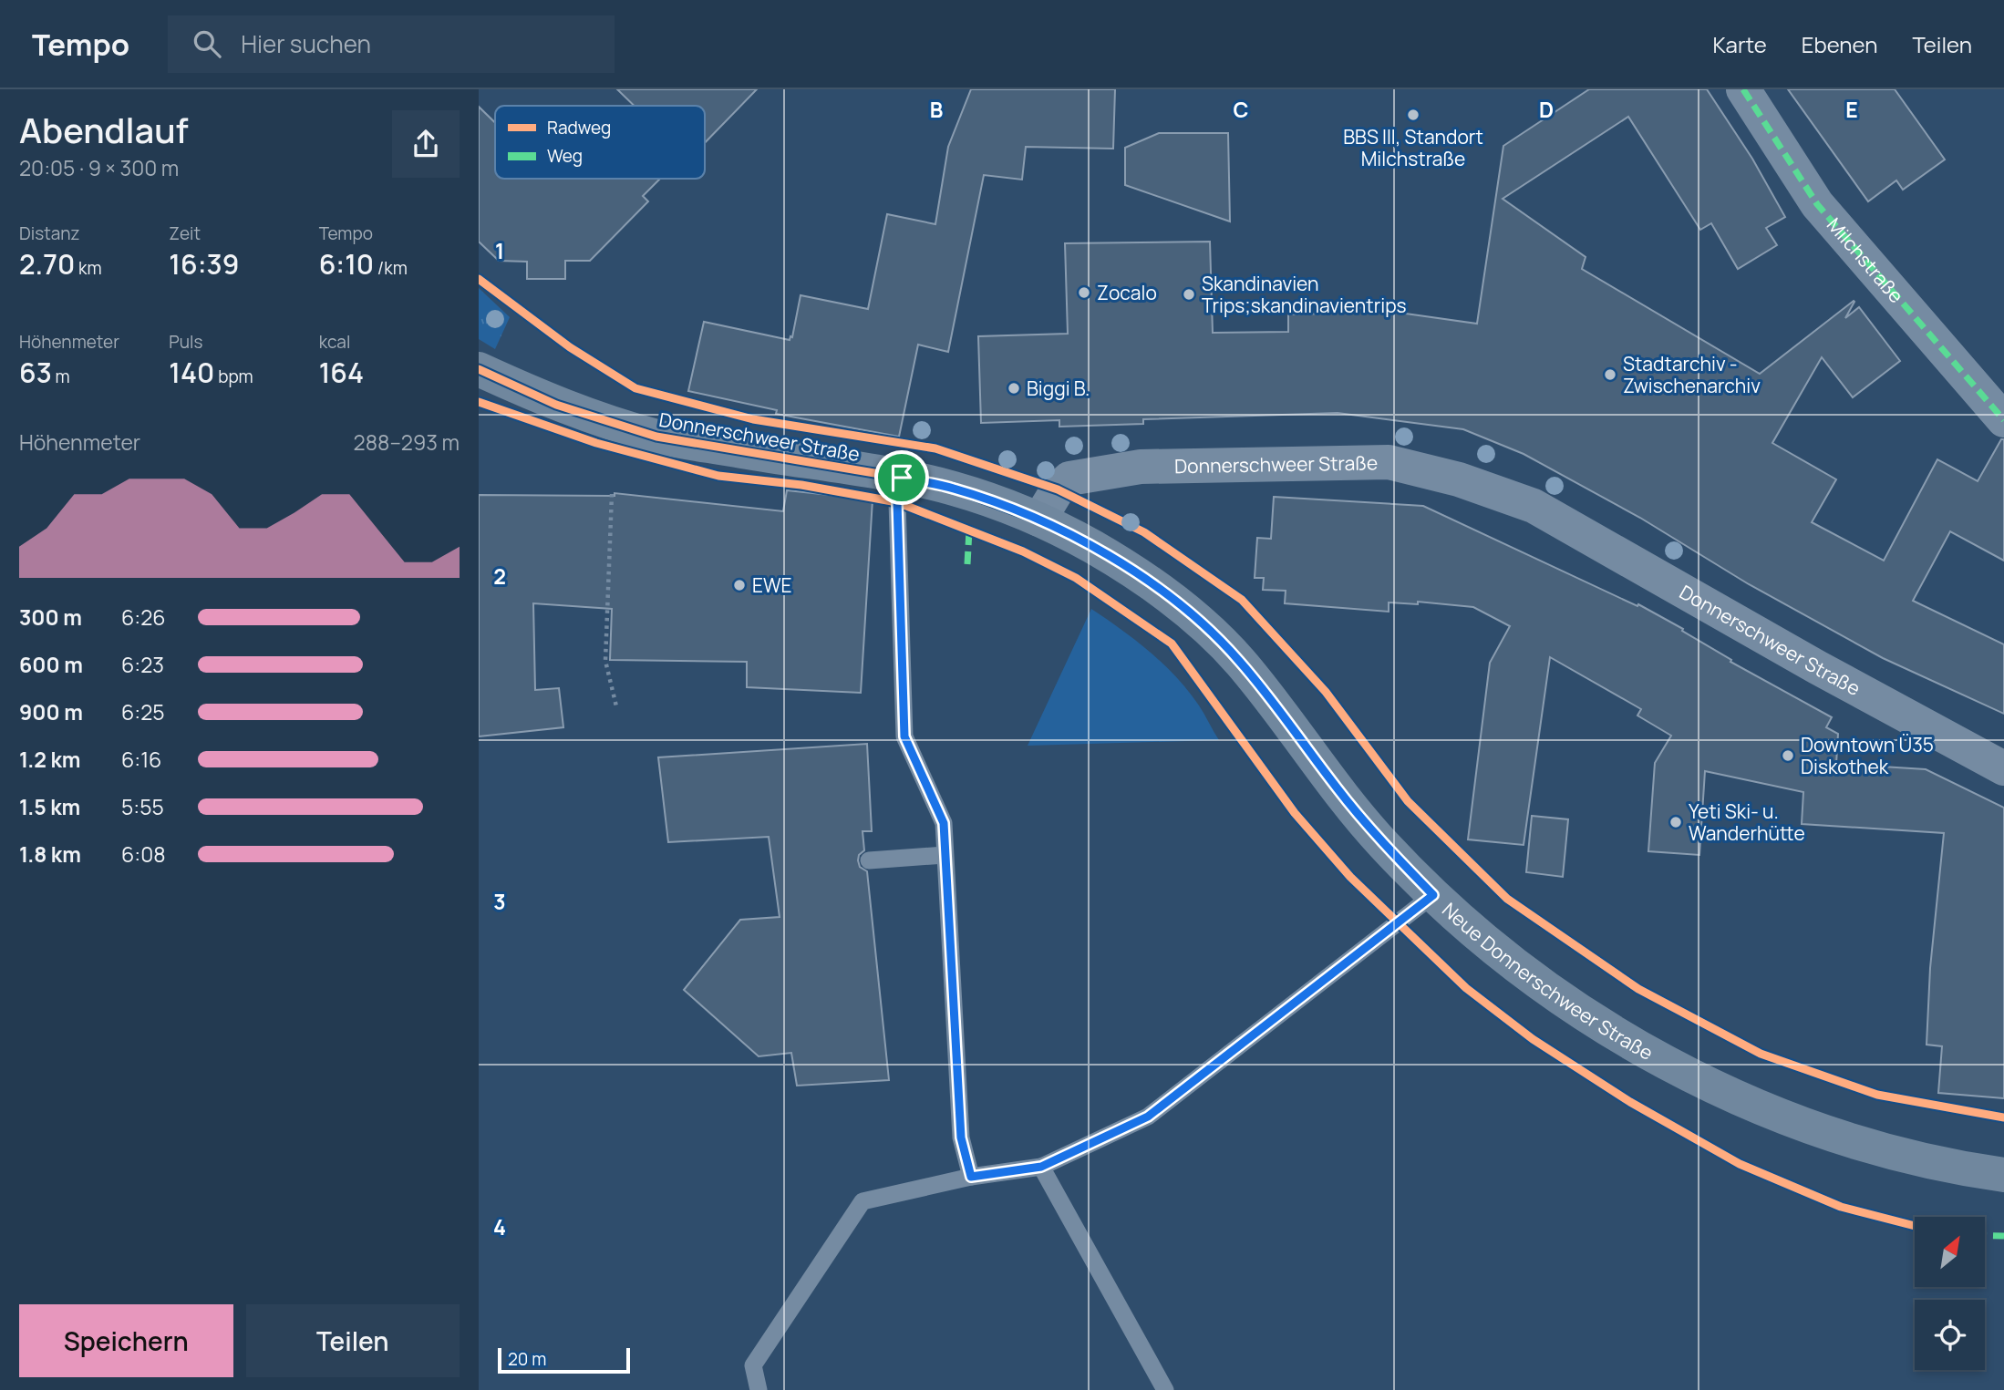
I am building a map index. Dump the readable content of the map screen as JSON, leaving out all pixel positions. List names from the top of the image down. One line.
{"streets":{"main road":["Donnerschweer Straße","Neue Donnerschweer Straße"],"street":["Milchstraße"]},"crossings":[["Donnerschweer Straße","Neue Donnerschweer Straße"]],"places":["BBS III, Standort Milchstraße","Zocalo","Skandinavien Trips;skandinavientrips","Stadtarchiv - Zwischenarchiv","Biggi B.","EWE","Downtown Ü35 Diskothek","Yeti Ski- u. Wanderhütte"],"legend":["Radweg","Weg"],"scale_bar":"20 m","north":"top right","page":{"header":"Tempo","search":"Hier suchen","nav":["Karte","Ebenen","Teilen"],"heading":["Abendlauf","20:05 · 9 × 300 m"],"stats":[["Distanz","2.70 km"],["Zeit","16:39"],["Tempo","6:10 /km"],["Höhenmeter","63 m"],["Puls","140 bpm"],["kcal","164"]],"chart":["Höhenmeter","288–293 m"],"list":[{"name":"300 m","note":"6:26"},{"name":"600 m","note":"6:23"},{"name":"900 m","note":"6:25"},{"name":"1.2 km","note":"6:16"},{"name":"1.5 km","note":"5:55"},{"name":"1.8 km","note":"6:08"}],"buttons":["Speichern","Teilen"],"scale":"20 m"},"grid":{"columns":["B","C","D","E"],"rows":["1","2","3","4"]}}
